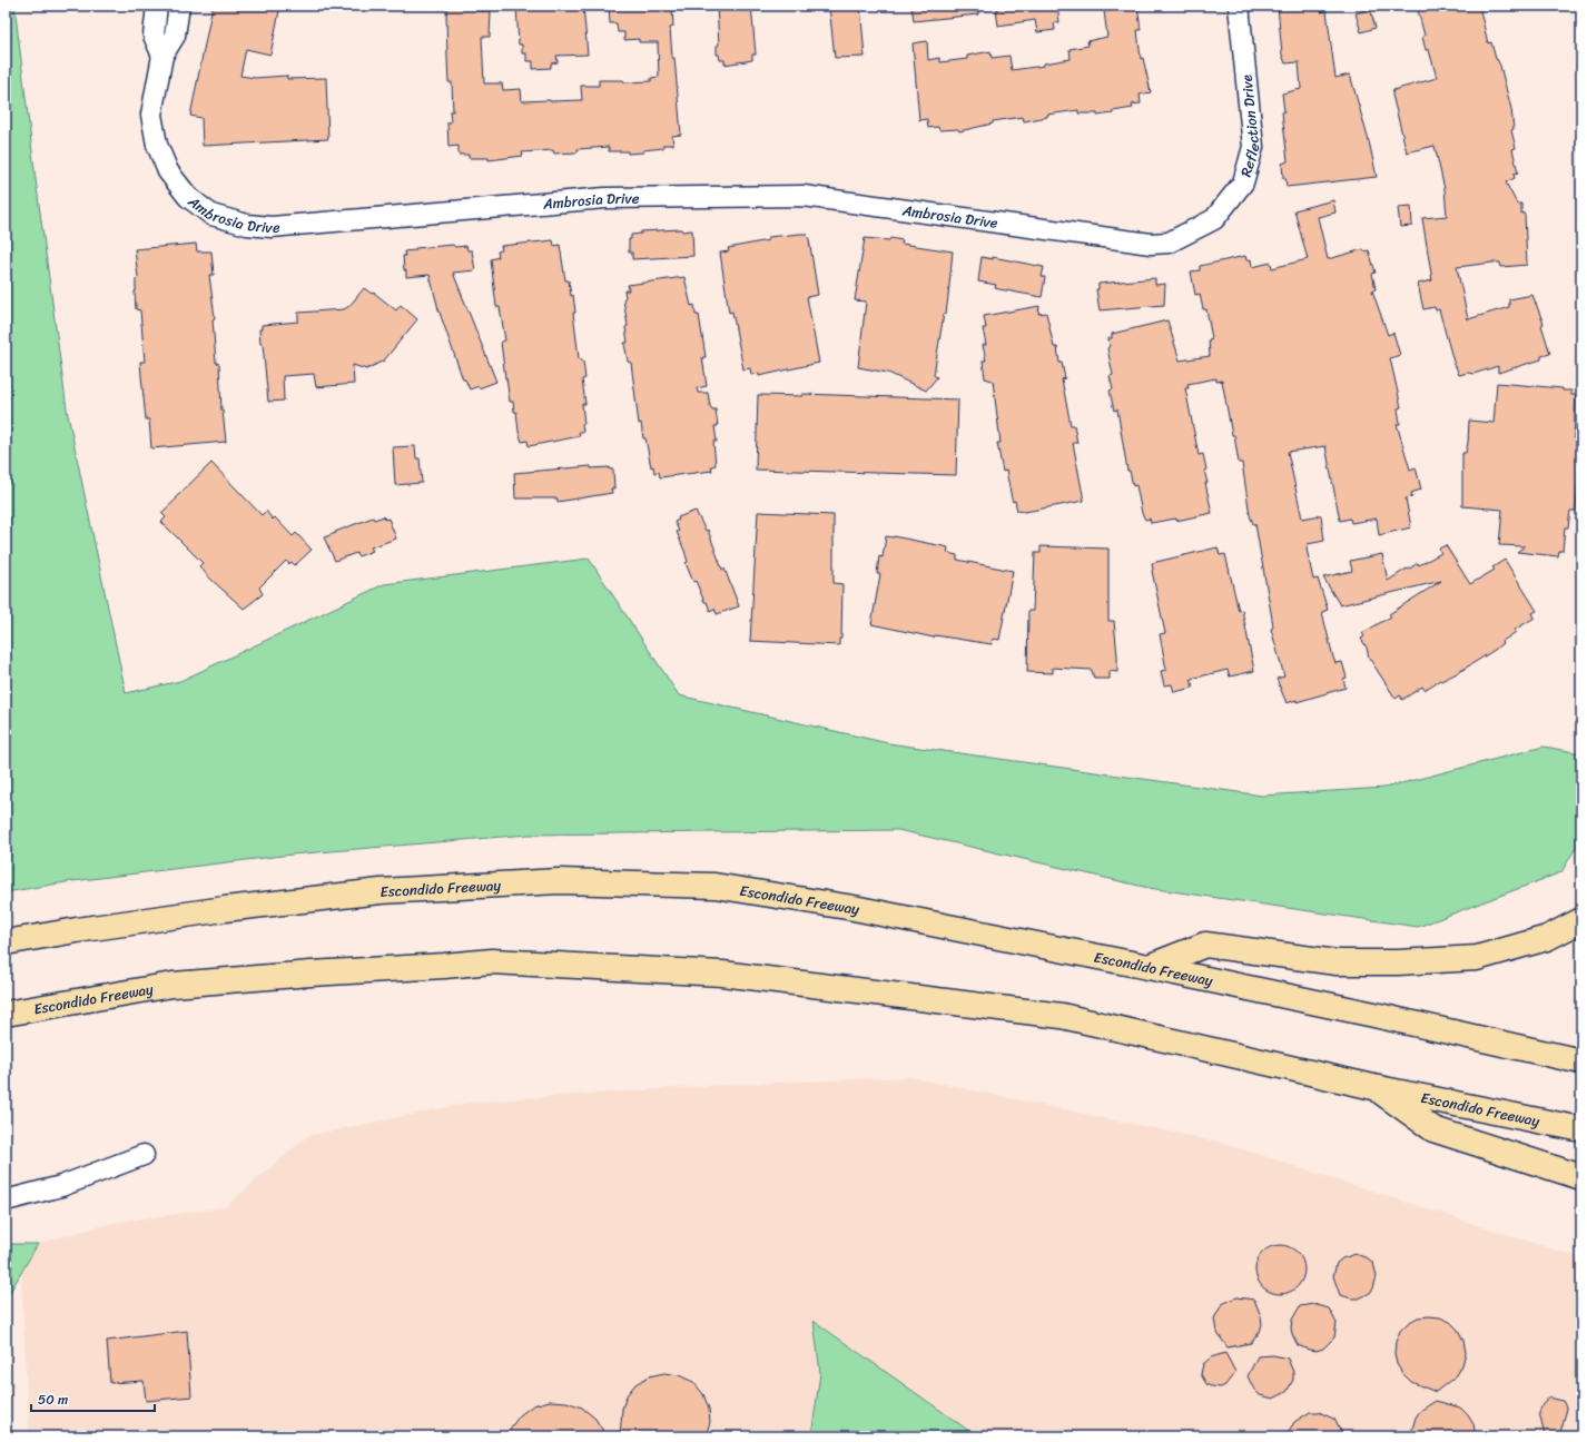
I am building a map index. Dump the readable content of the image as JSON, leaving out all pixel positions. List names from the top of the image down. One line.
{"streets":{"highway":["Escondido Freeway"],"street":["Reflection Drive","Ambrosia Drive"]},"crossings":[["Reflection Drive","Ambrosia Drive"]],"scale_bar":"50 m"}
